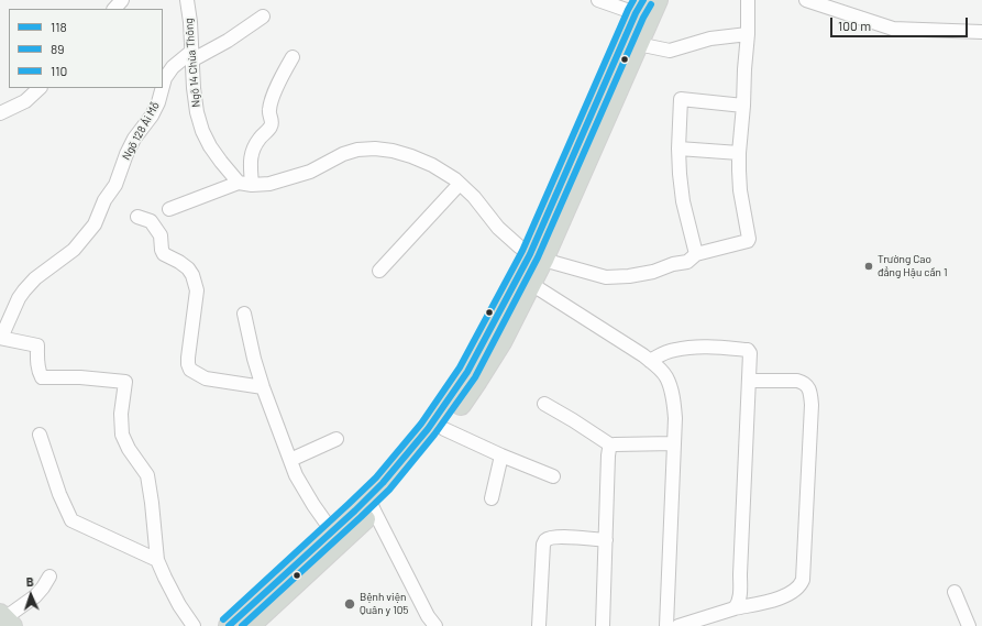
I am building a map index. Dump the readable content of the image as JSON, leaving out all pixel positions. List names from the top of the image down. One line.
{"streets":{"street":["Ngõ 14 Chùa Thông","Ngõ 128 Ái Mỗ"]},"crossings":[["Ngõ 14 Chùa Thông","Ngõ 128 Ái Mỗ"]],"places":["Trường Cao đẳng Hậu cần 1","Bệnh viện Quân y 105"],"lines":["transit line 118","transit line 110","transit line 89"],"legend":["118","89","110"],"scale_bar":"100 m","north":"top"}
